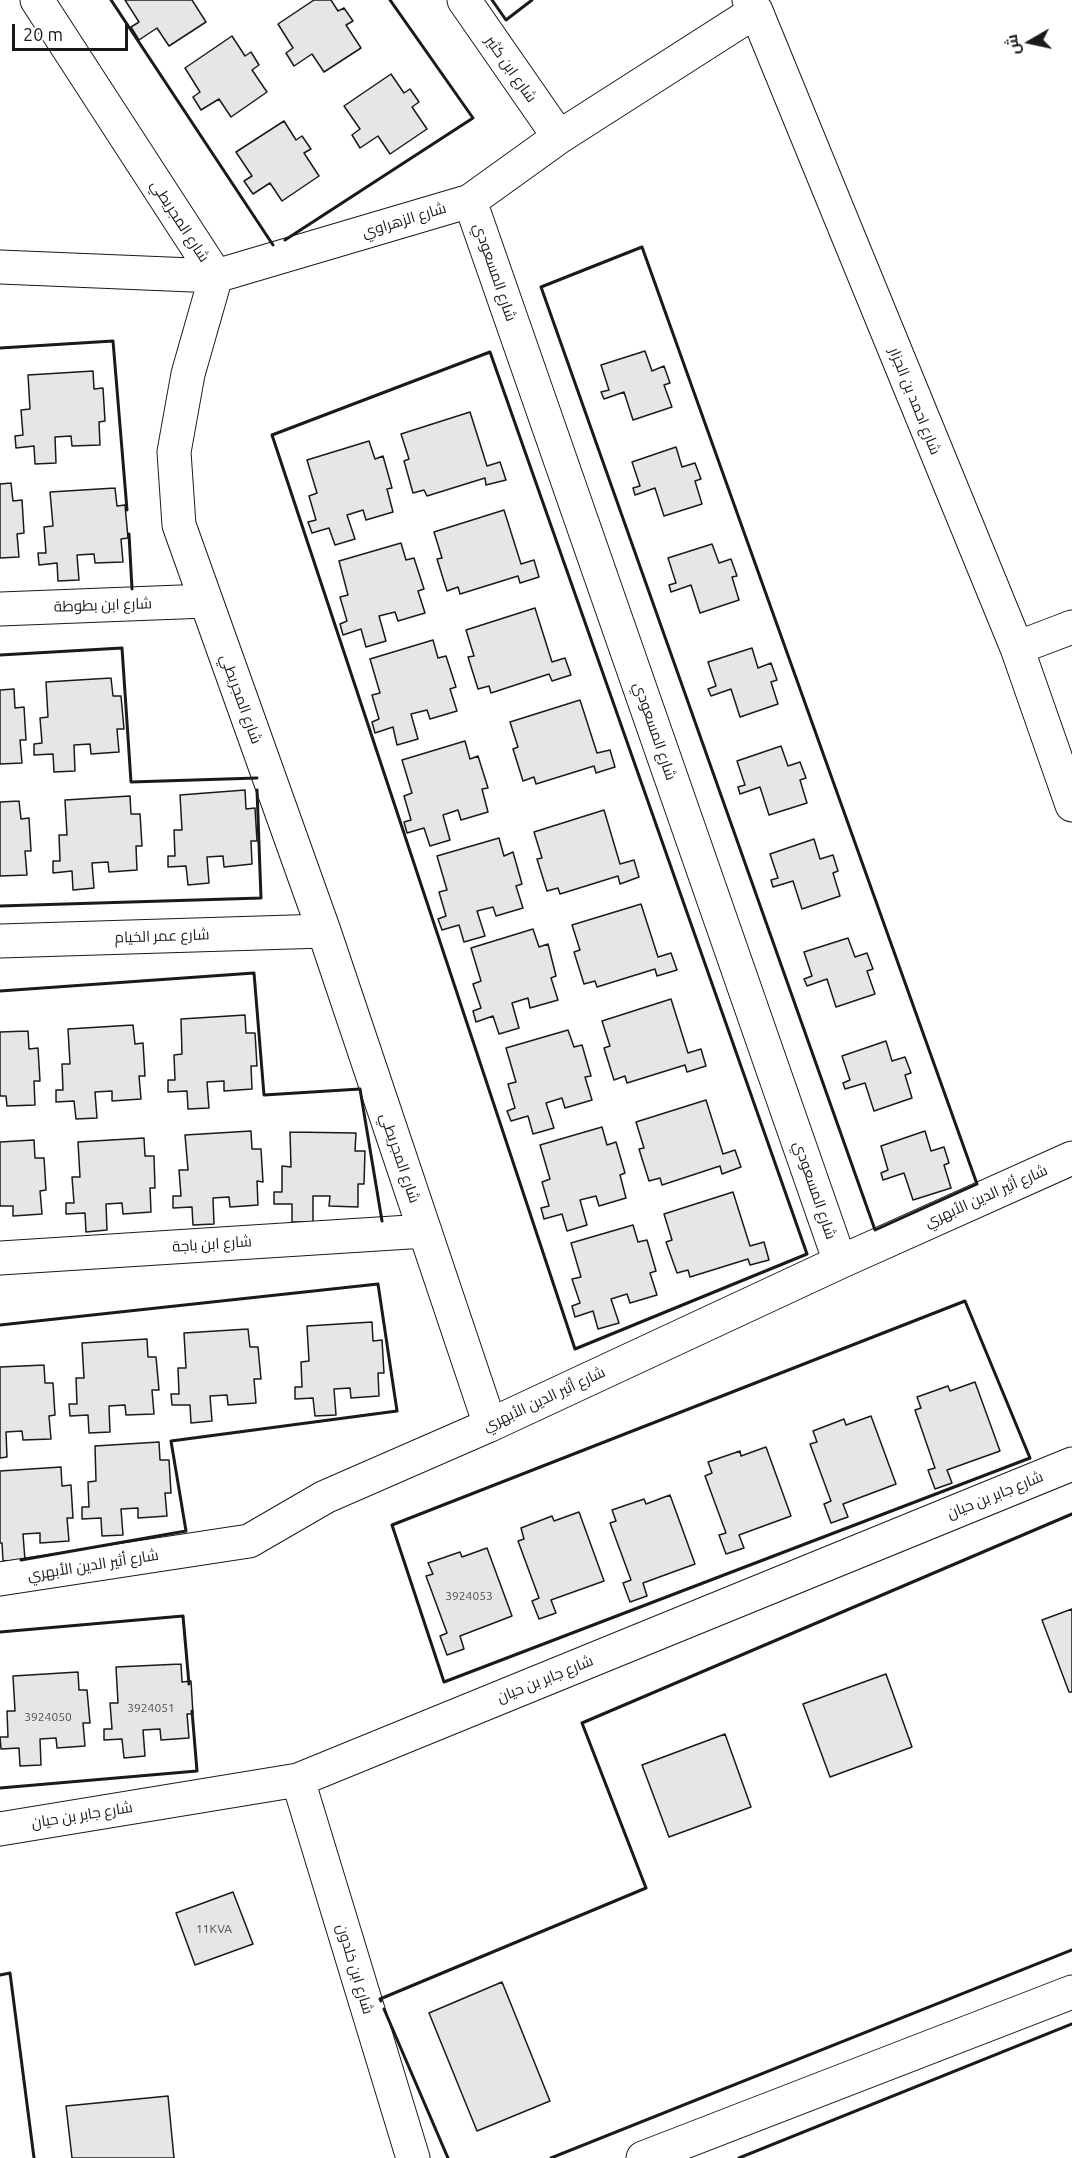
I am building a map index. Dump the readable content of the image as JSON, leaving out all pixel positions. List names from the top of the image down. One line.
{"streets":{"street":["شارع ابن كثير","شارع الزهراوي","شارع المجريطي","شارع المسعودي","شارع احمد بن الجزار","شارع ابن بطوطة","شارع عمر الخيام","شارع أثير الدين الأبهري","شارع ابن باجة","شارع جابر بن حيان","شارع ابن خلدون"]},"crossings":[["شارع ابن كثير","شارع الزهراوي"],["شارع الزهراوي","شارع المجريطي"],["شارع الزهراوي","شارع المسعودي"],["شارع الزهراوي","شارع احمد بن الجزار"],["شارع المجريطي","شارع ابن بطوطة"],["شارع المجريطي","شارع عمر الخيام"],["شارع المجريطي","شارع أثير الدين الأبهري"],["شارع المجريطي","شارع ابن باجة"],["شارع المسعودي","شارع أثير الدين الأبهري"],["شارع جابر بن حيان","شارع ابن خلدون"]],"house_numbers":["3924053","3924051","3924050","11KVA"],"scale_bar":"20 m","north":"left"}
